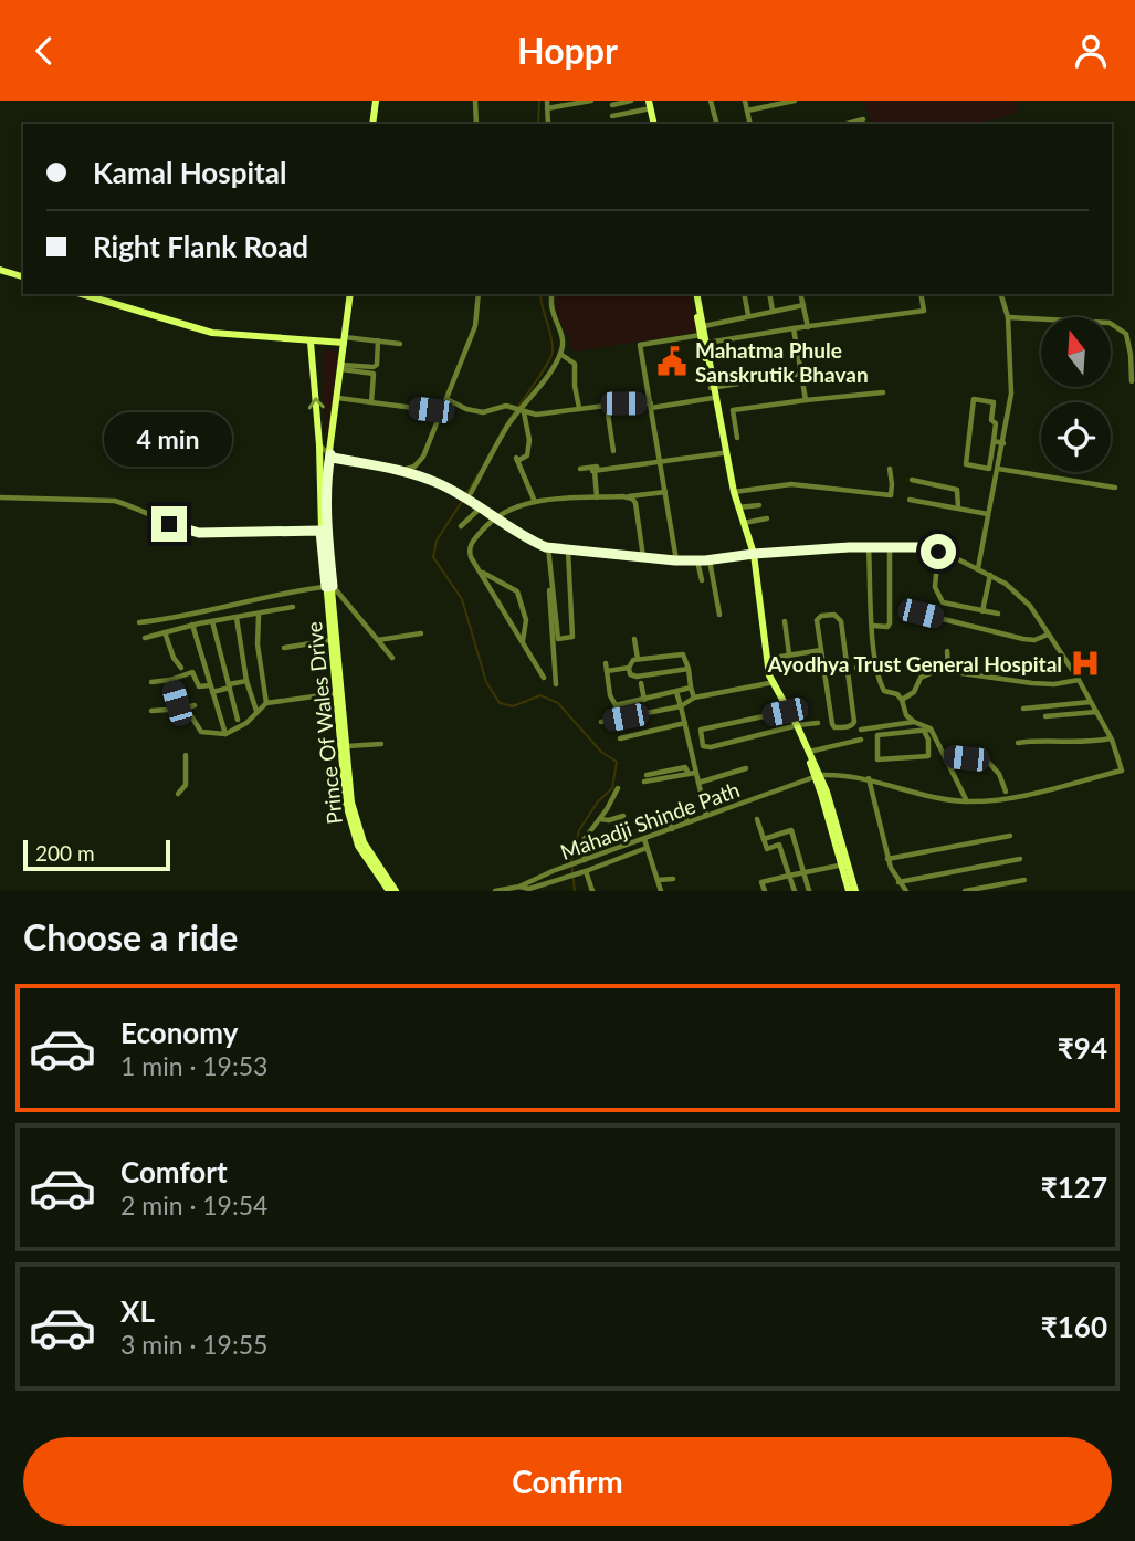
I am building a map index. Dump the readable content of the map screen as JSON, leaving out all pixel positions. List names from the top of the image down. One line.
{"streets":{"street":["Prince Of Wales Drive","Mahadji Shinde Path"]},"places":{"public building":["Mahatma Phule Sanskrutik Bhavan"],"hospital":["Ayodhya Trust General Hospital"]},"scale_bar":"200 m","north":"top","page":{"header":"Hoppr","banner":["Kamal Hospital","Right Flank Road"],"bubble":"4 min","scale":"200 m","heading":"Choose a ride","list":[{"name":"Economy","note":"1 min · 19:53","value":"₹94"},{"name":"Comfort","note":"2 min · 19:54","value":"₹127"},{"name":"XL","note":"3 min · 19:55","value":"₹160"}],"buttons":"Confirm"}}
